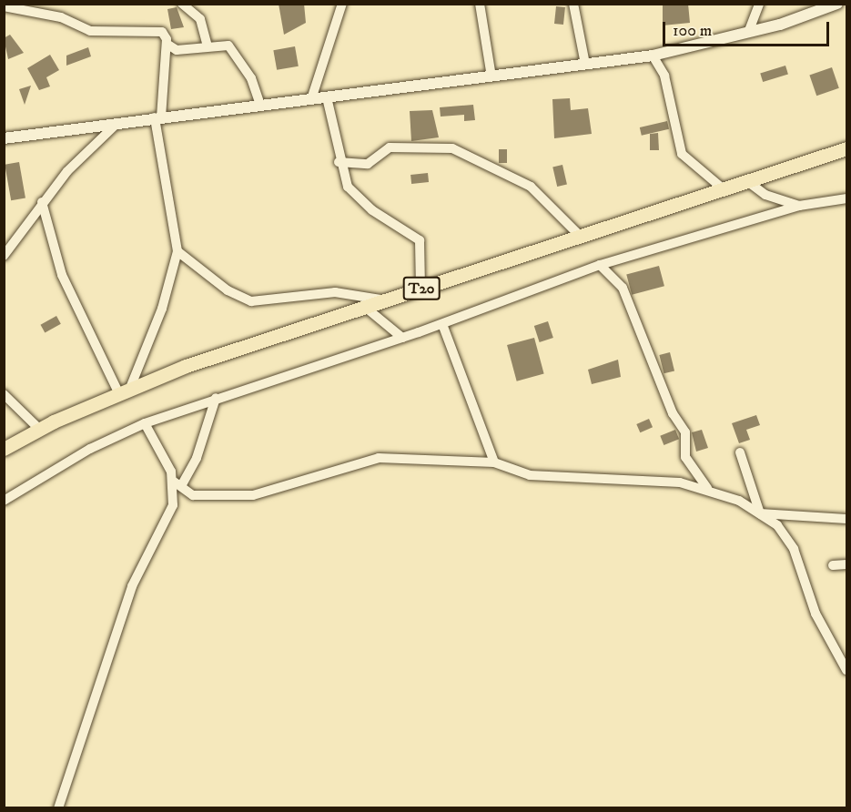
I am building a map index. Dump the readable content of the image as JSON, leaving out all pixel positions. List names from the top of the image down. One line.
{"streets":{"main road":["T20"]},"scale_bar":"100 m"}
